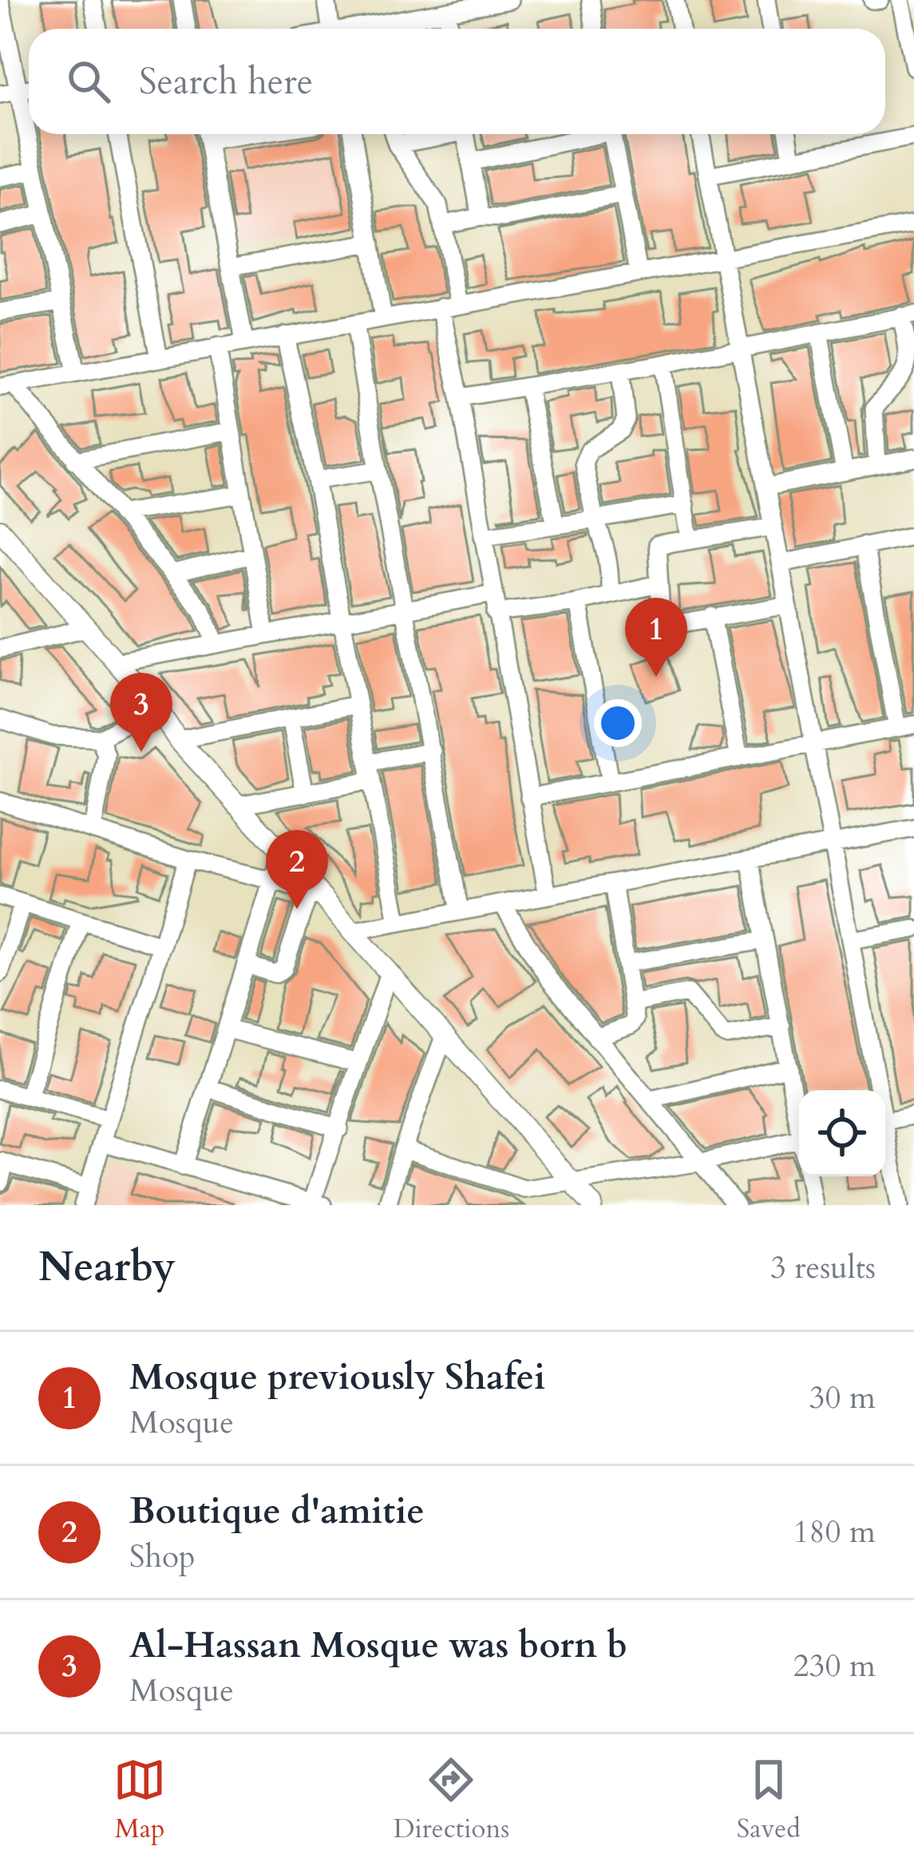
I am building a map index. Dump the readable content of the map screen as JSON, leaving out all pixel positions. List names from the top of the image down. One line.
{"page":{"search":"Search here","pins":["1","3","2"],"heading":["Nearby","3 results"],"list":[{"mark":"1","name":"Mosque previously Shafei","note":"Mosque","value":"30 m"},{"mark":"2","name":"Boutique d'amitie","note":"Shop","value":"180 m"},{"mark":"3","name":"Al-Hassan Mosque was born b","note":"Mosque","value":"230 m"}],"nav":["Map","Directions","Saved"]}}
